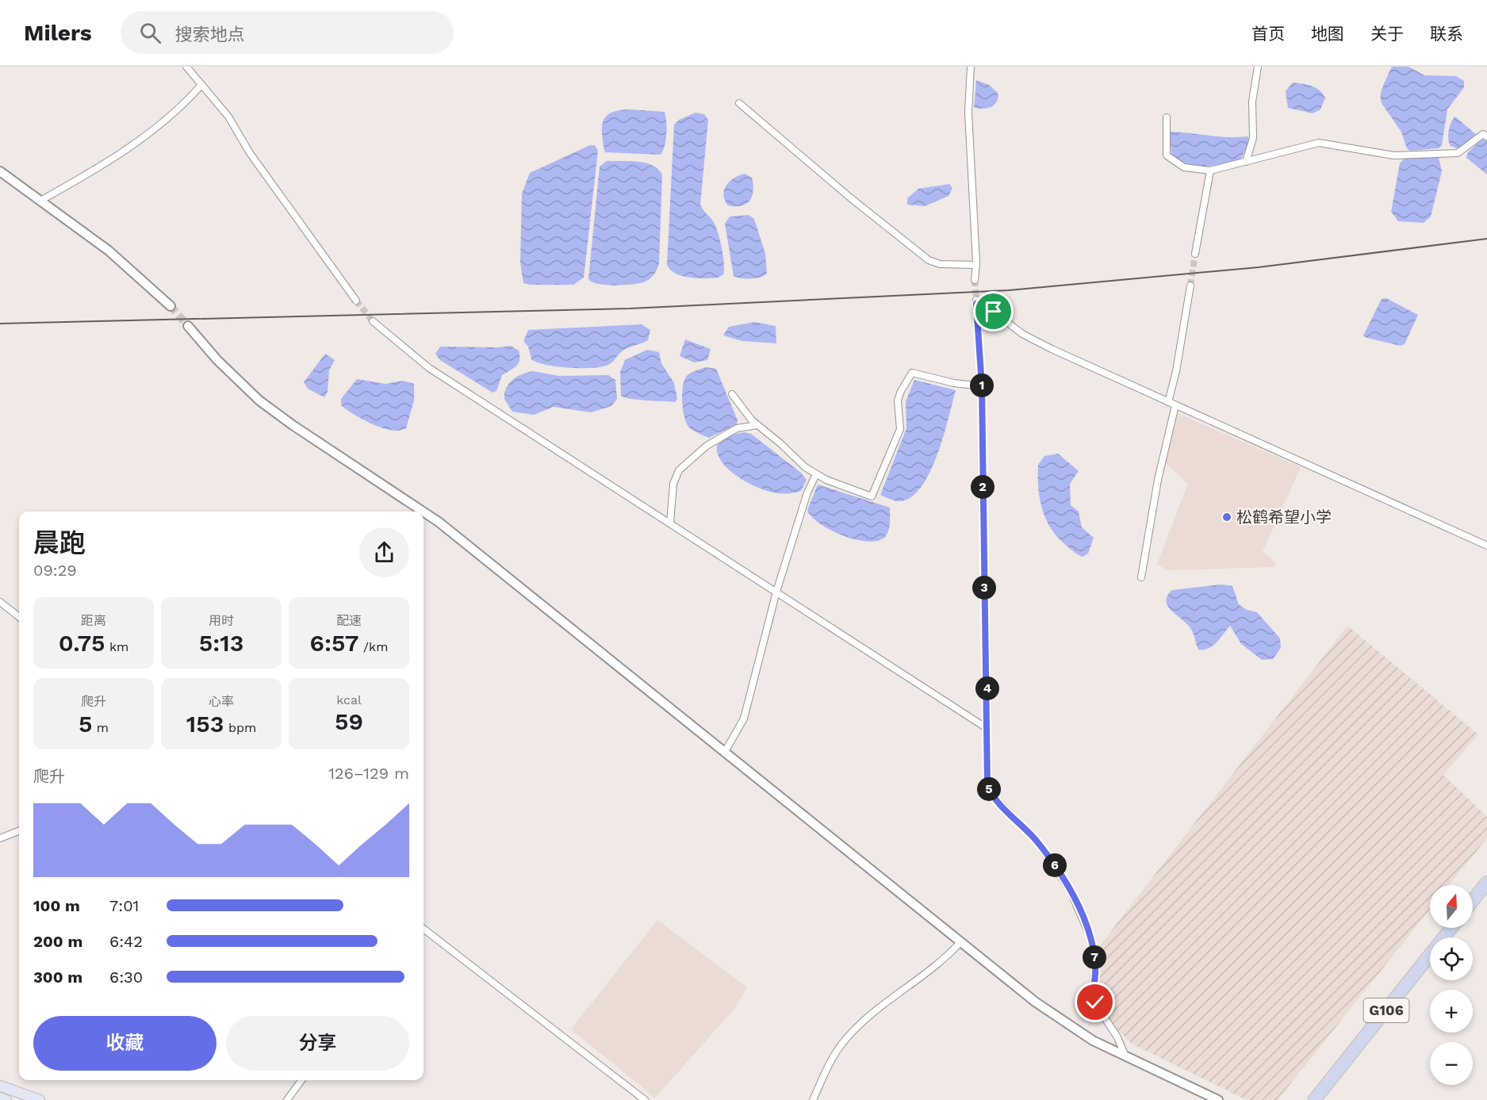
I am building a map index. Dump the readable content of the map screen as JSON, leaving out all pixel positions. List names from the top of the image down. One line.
{"streets":{"highway":["G106"]},"places":["松鹤希望小学"],"north":"top","page":{"header":"Milers","search":"搜索地点","nav":["首页","地图","关于","联系"],"pins":["1","2","3","4","5","6","7"],"heading":["晨跑","09:29"],"stats":[["距离","0.75 km"],["用时","5:13"],["配速","6:57 /km"],["爬升","5 m"],["心率","153 bpm"],["kcal","59"]],"chart":["爬升","126–129 m"],"map_buttons":["+","−"],"list":[{"name":"100 m","note":"7:01"},{"name":"200 m","note":"6:42"},{"name":"300 m","note":"6:30"}],"buttons":["收藏","分享"]}}
